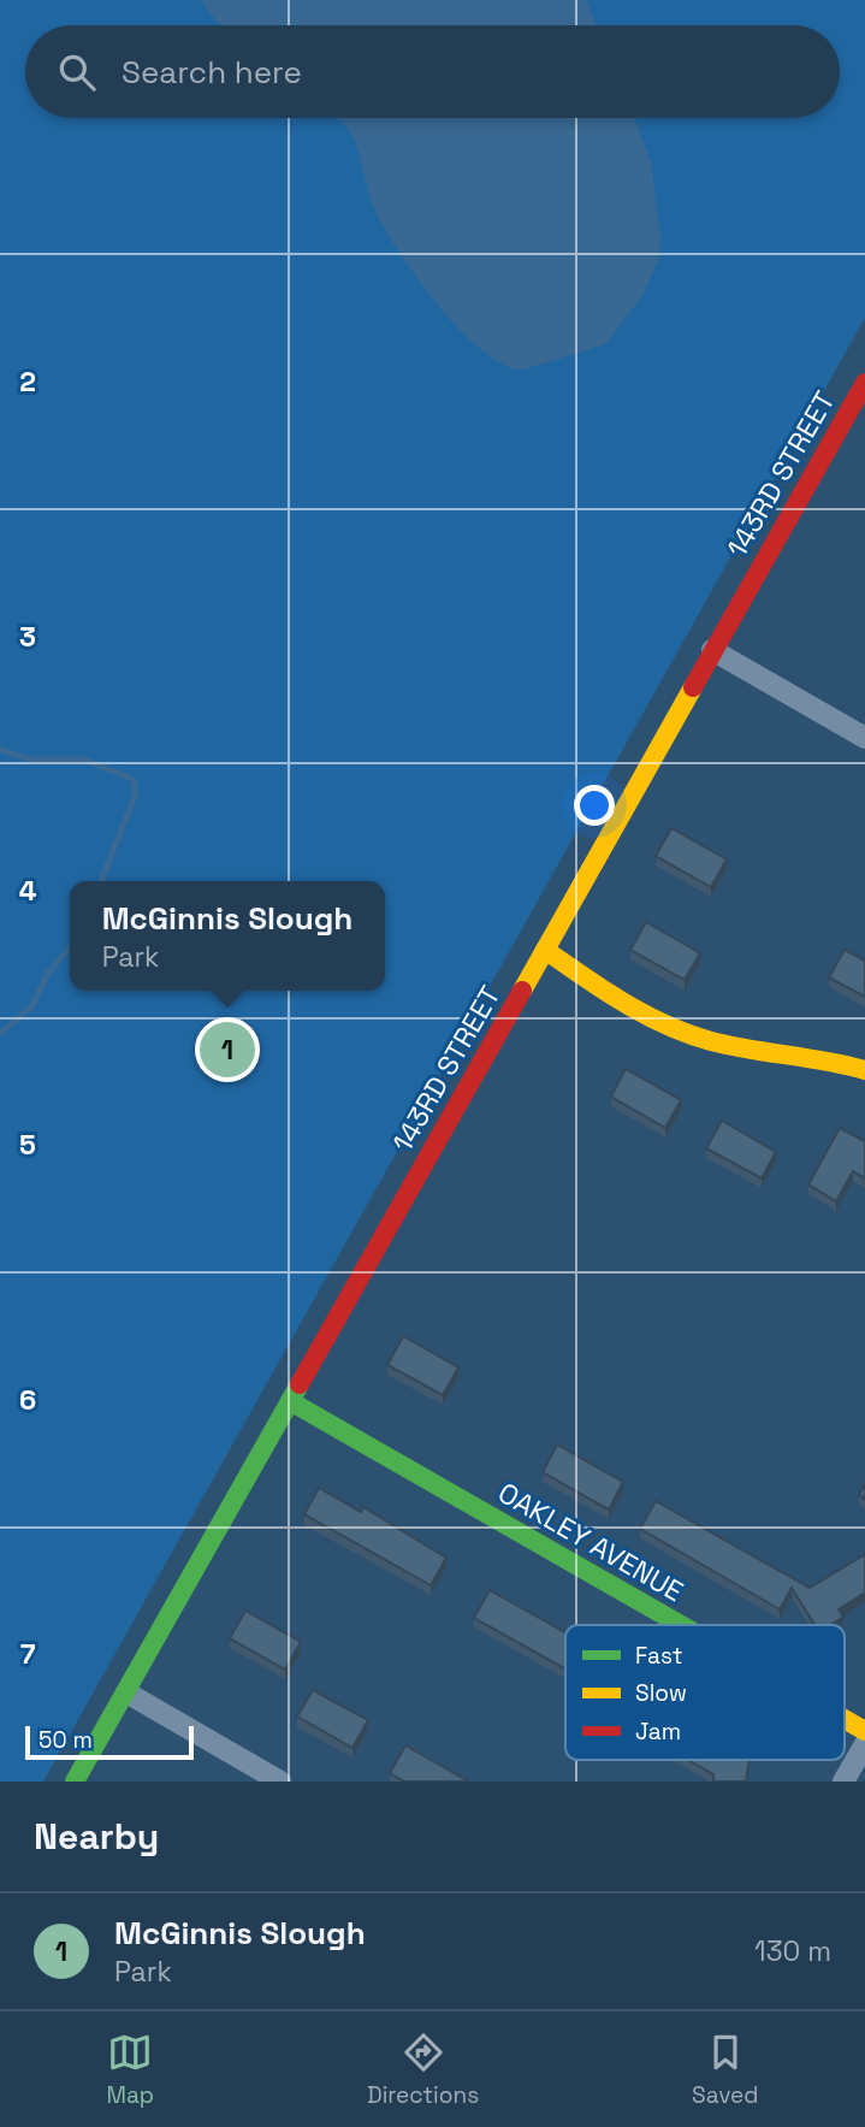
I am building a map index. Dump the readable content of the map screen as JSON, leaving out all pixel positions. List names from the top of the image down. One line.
{"streets":{"main road":["143RD STREET","OAKLEY AVENUE"]},"crossings":[["143RD STREET","OAKLEY AVENUE"]],"legend":["Fast","Slow","Jam"],"scale_bar":"50 m","page":{"search":"Search here","popup":["McGinnis Slough","Park"],"pins":"1","scale":"50 m","heading":"Nearby","list":[{"mark":"1","name":"McGinnis Slough","note":"Park","value":"130 m"}],"nav":["Map","Directions","Saved"]},"grid":{"rows":["2","3","4","5","6","7"]}}
